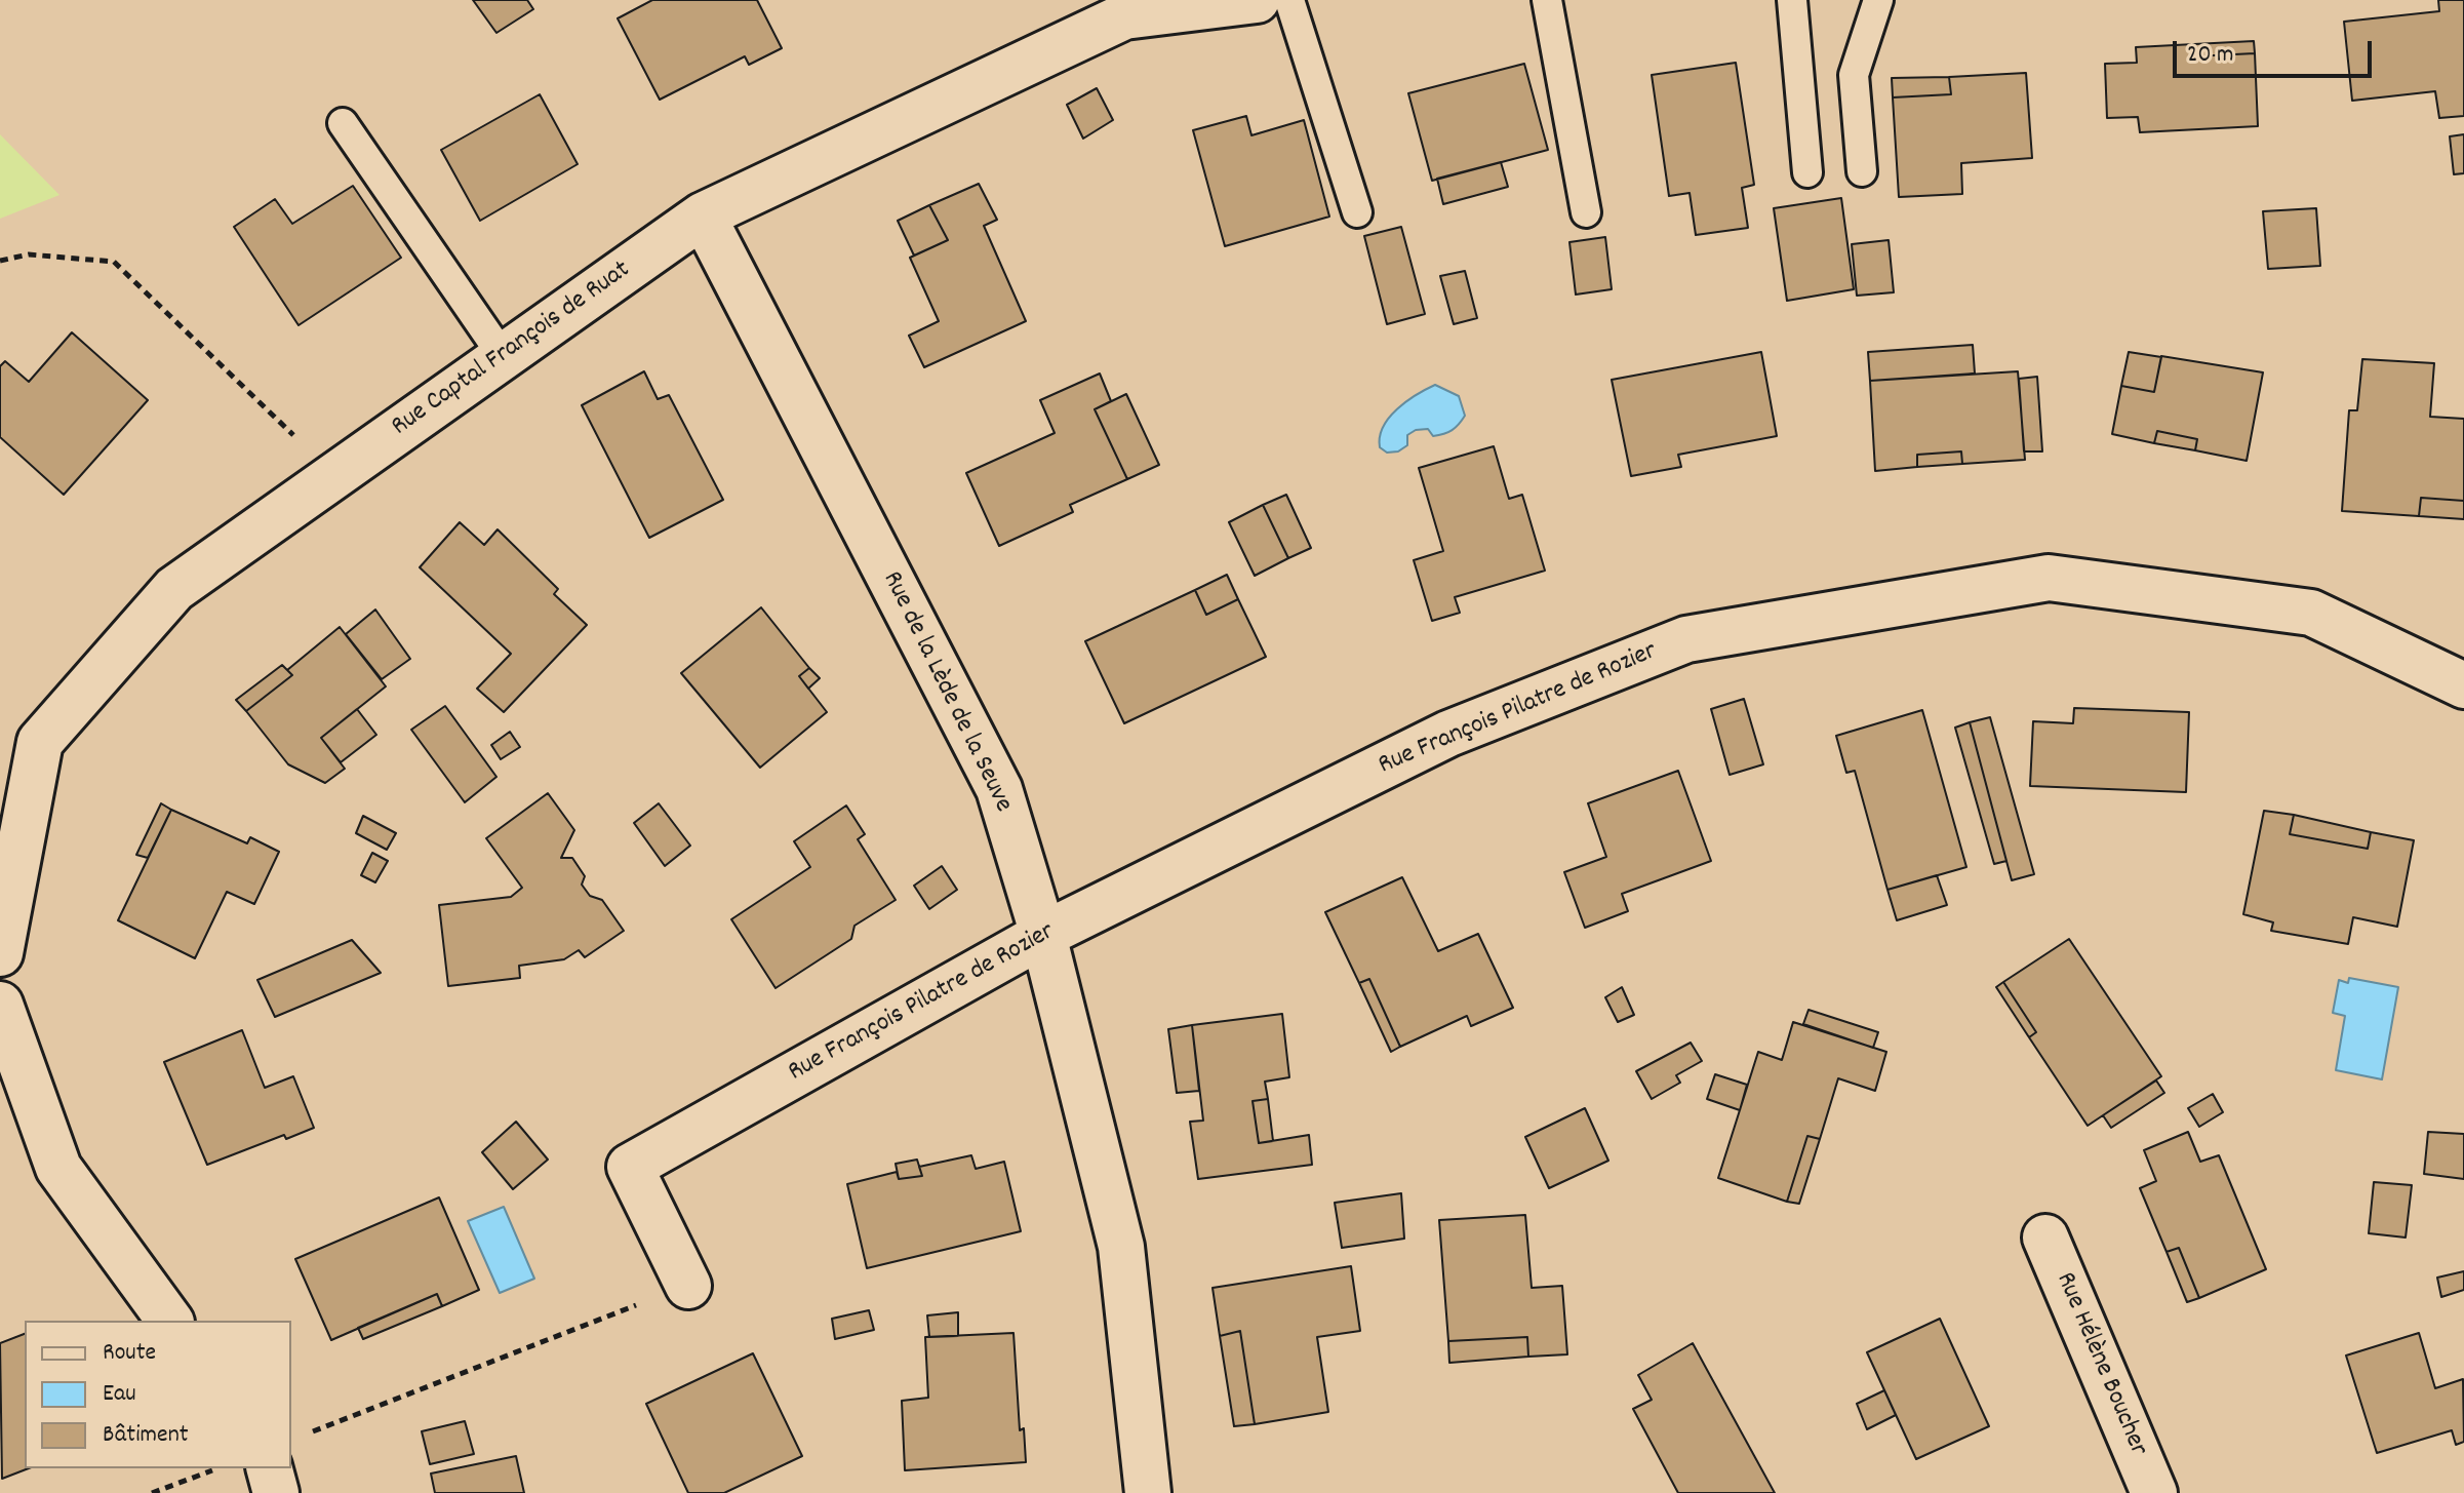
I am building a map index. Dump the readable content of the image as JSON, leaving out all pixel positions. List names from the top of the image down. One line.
{"streets":{"street":["Rue Captal François de Ruat","Rue de la Lède de la Seuve","Rue François Pilatre de Rozier","Rue Hélène Boucher"]},"crossings":[["Rue Captal François de Ruat","Rue de la Lède de la Seuve"],["Rue de la Lède de la Seuve","Rue François Pilatre de Rozier"]],"legend":["Route","Eau","Bâtiment"],"scale_bar":"20 m"}
